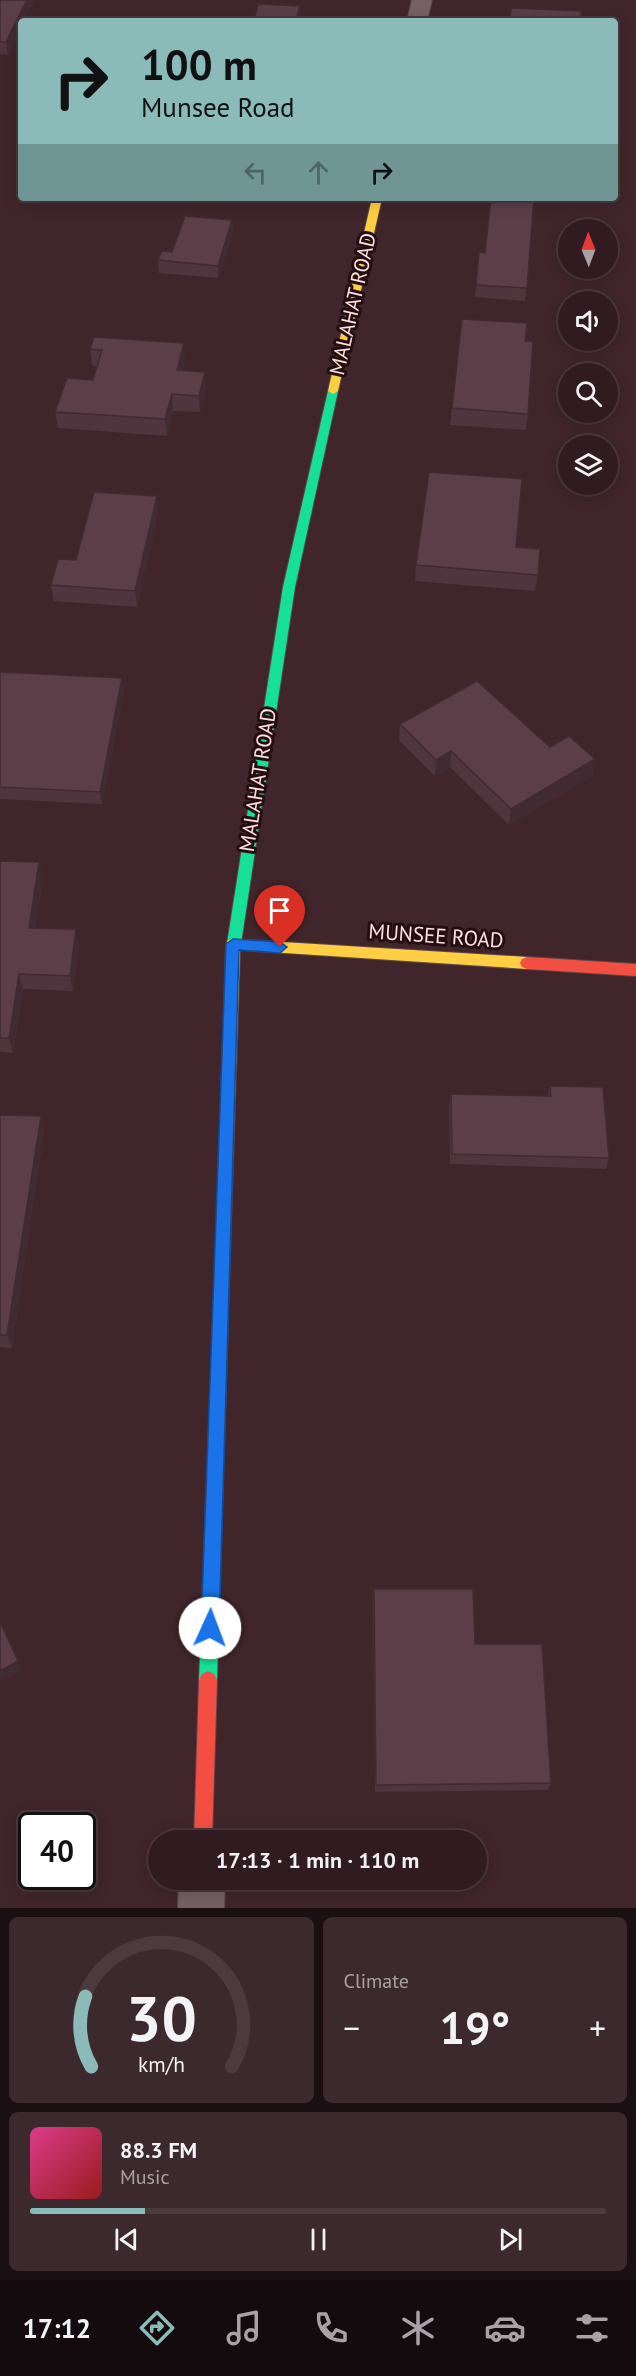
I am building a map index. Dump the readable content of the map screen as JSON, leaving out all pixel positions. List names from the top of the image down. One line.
{"streets":{"street":["MALAHAT ROAD","MUNSEE ROAD"]},"crossings":[["MALAHAT ROAD","MUNSEE ROAD"]],"north":"top","page":{"turn":["100 m","Munsee Road"],"limit":"40","trip":"17:13 · 1 min · 110 m","tile":"Climate","heat":["−","19°","+"],"song":["88.3 FM","Music"],"tabs":"17:12","gauge":["30","km/h"]}}
